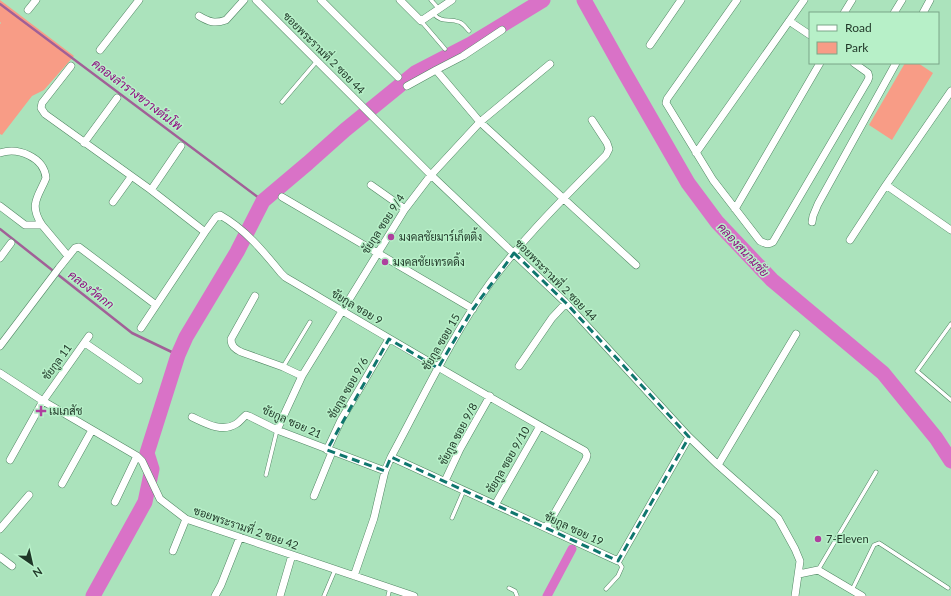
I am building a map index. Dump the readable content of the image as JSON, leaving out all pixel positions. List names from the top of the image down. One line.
{"streets":{"street":["ซอยพระรามที่ 2 ซอย 44","ชัยกูล ซอย 9/4","ชัยกูล ซอย 9","ชัยกูล ซอย 15","ชัยกูล 11","ชัยกูล ซอย 9/6","ชัยกูล ซอย 21","ชัยกูล ซอย 9/8","ชัยกูล ซอย 9/10","ซอยพระรามที่ 2 ซอย 42","ชัยกูล ซอย 19"]},"crossings":[["ซอยพระรามที่ 2 ซอย 44","ชัยกูล ซอย 9/4"],["ซอยพระรามที่ 2 ซอย 44","ชัยกูล ซอย 15"],["ชัยกูล ซอย 9/4","ชัยกูล ซอย 9"],["ชัยกูล ซอย 9/4","ชัยกูล ซอย 21"],["ชัยกูล ซอย 9","ชัยกูล ซอย 15"],["ชัยกูล ซอย 9","ชัยกูล ซอย 9/6"],["ชัยกูล ซอย 9","ชัยกูล ซอย 9/8"],["ชัยกูล ซอย 9","ชัยกูล ซอย 9/10"],["ชัยกูล ซอย 9","ชัยกูล ซอย 19"],["ชัยกูล ซอย 15","ชัยกูล ซอย 21"],["ชัยกูล ซอย 15","ซอยพระรามที่ 2 ซอย 42"],["ชัยกูล ซอย 15","ชัยกูล ซอย 19"],["ชัยกูล 11","ซอยพระรามที่ 2 ซอย 42"],["ชัยกูล ซอย 9/6","ชัยกูล ซอย 21"],["ชัยกูล ซอย 9/8","ชัยกูล ซอย 19"],["ชัยกูล ซอย 9/10","ชัยกูล ซอย 19"]],"water":["คลองลำรางขวางต้นโพ","คลองสนามชัย","คลองวัดกก"],"places":{"other":["มงคลชัยมาร์เก็ตติ้ง","มงคลชัยเทรดดิ้ง","7-Eleven"],"health":["เมเภสัช"]},"legend":["Road","Park"],"north":"bottom right"}
